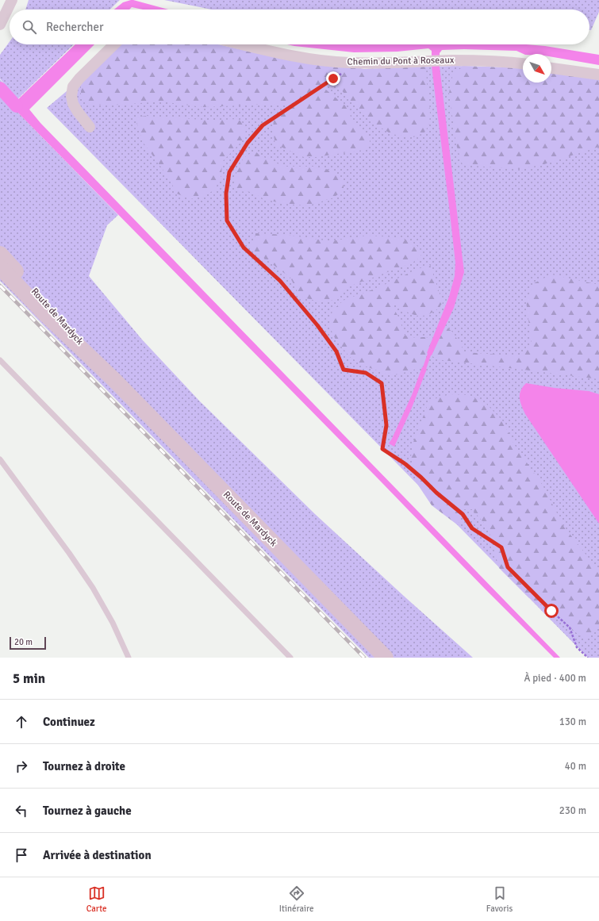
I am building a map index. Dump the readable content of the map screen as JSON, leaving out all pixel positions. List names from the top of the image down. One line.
{"streets":{"main road":["Route de Mardyck"],"street":["Chemin du Pont à Roseaux"]},"scale_bar":"20 m","north":"bottom right","page":{"search":"Rechercher","scale":"20 m","heading":["5 min","À pied · 400 m"],"list":[["Continuez","130 m"],["Tournez à droite","40 m"],["Tournez à gauche","230 m"],"Arrivée à destination"],"nav":["Carte","Itinéraire","Favoris"]}}
